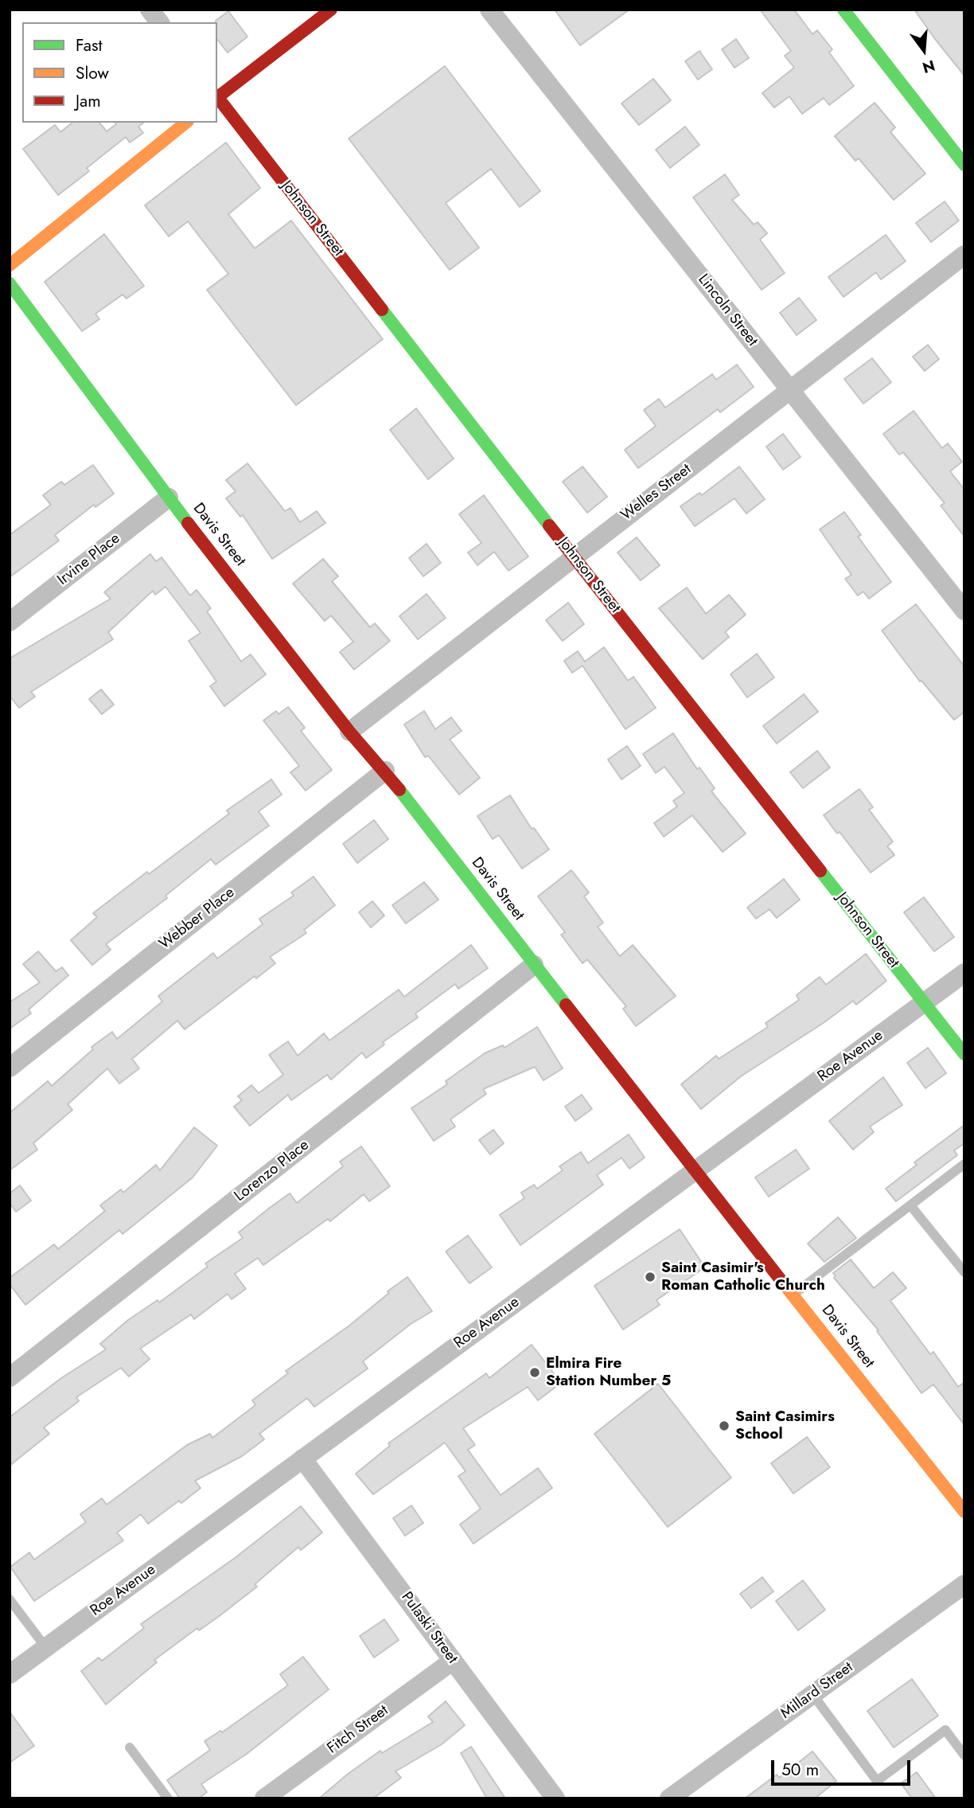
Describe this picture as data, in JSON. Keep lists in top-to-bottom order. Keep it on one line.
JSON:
{"streets":{"street":["Johnson Street","Lincoln Street","Welles Street","Davis Street","Irvine Place","Webber Place","Roe Avenue","Lorenzo Place","Pulaski Street","Millard Street","Fitch Street"]},"crossings":[["Johnson Street","Welles Street"],["Johnson Street","Roe Avenue"],["Lincoln Street","Welles Street"],["Welles Street","Davis Street"],["Davis Street","Irvine Place"],["Davis Street","Webber Place"],["Davis Street","Roe Avenue"],["Davis Street","Lorenzo Place"],["Roe Avenue","Pulaski Street"],["Pulaski Street","Fitch Street"]],"places":["Saint Casimir's Roman Catholic Church","Elmira Fire Station Number 5","Saint Casimirs School"],"legend":["Fast","Slow","Jam"],"scale_bar":"50 m","north":"bottom"}
